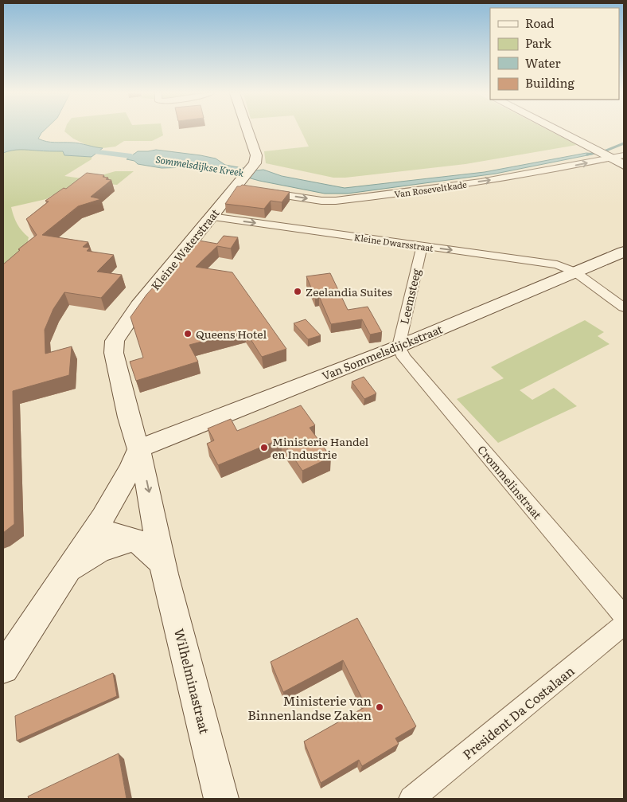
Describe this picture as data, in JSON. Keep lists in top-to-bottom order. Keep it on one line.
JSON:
{"streets":{"main road":["Kleine Waterstraat","Van Sommelsdijckstraat","Wilhelminastraat"],"street":["Van Roseveltkade","Kleine Dwarsstraat","Leemsteeg","Crommelinstraat","President Da Costalaan"]},"crossings":[["Van Roseveltkade","Kleine Waterstraat"],["Kleine Dwarsstraat","Kleine Waterstraat"],["Kleine Dwarsstraat","Leemsteeg"],["Kleine Dwarsstraat","Van Sommelsdijckstraat"],["Kleine Waterstraat","Van Sommelsdijckstraat"],["Kleine Waterstraat","Wilhelminastraat"],["Leemsteeg","Van Sommelsdijckstraat"],["Leemsteeg","Crommelinstraat"],["Van Sommelsdijckstraat","Crommelinstraat"]],"one_way":["Van Roseveltkade","Kleine Dwarsstraat"],"water":["Sommelsdijkse Kreek"],"places":["Zeelandia Suites","Queens Hotel","Ministerie Handel en Industrie","Ministerie van Binnenlandse Zaken"],"legend":["Road","Park","Water","Building"]}
